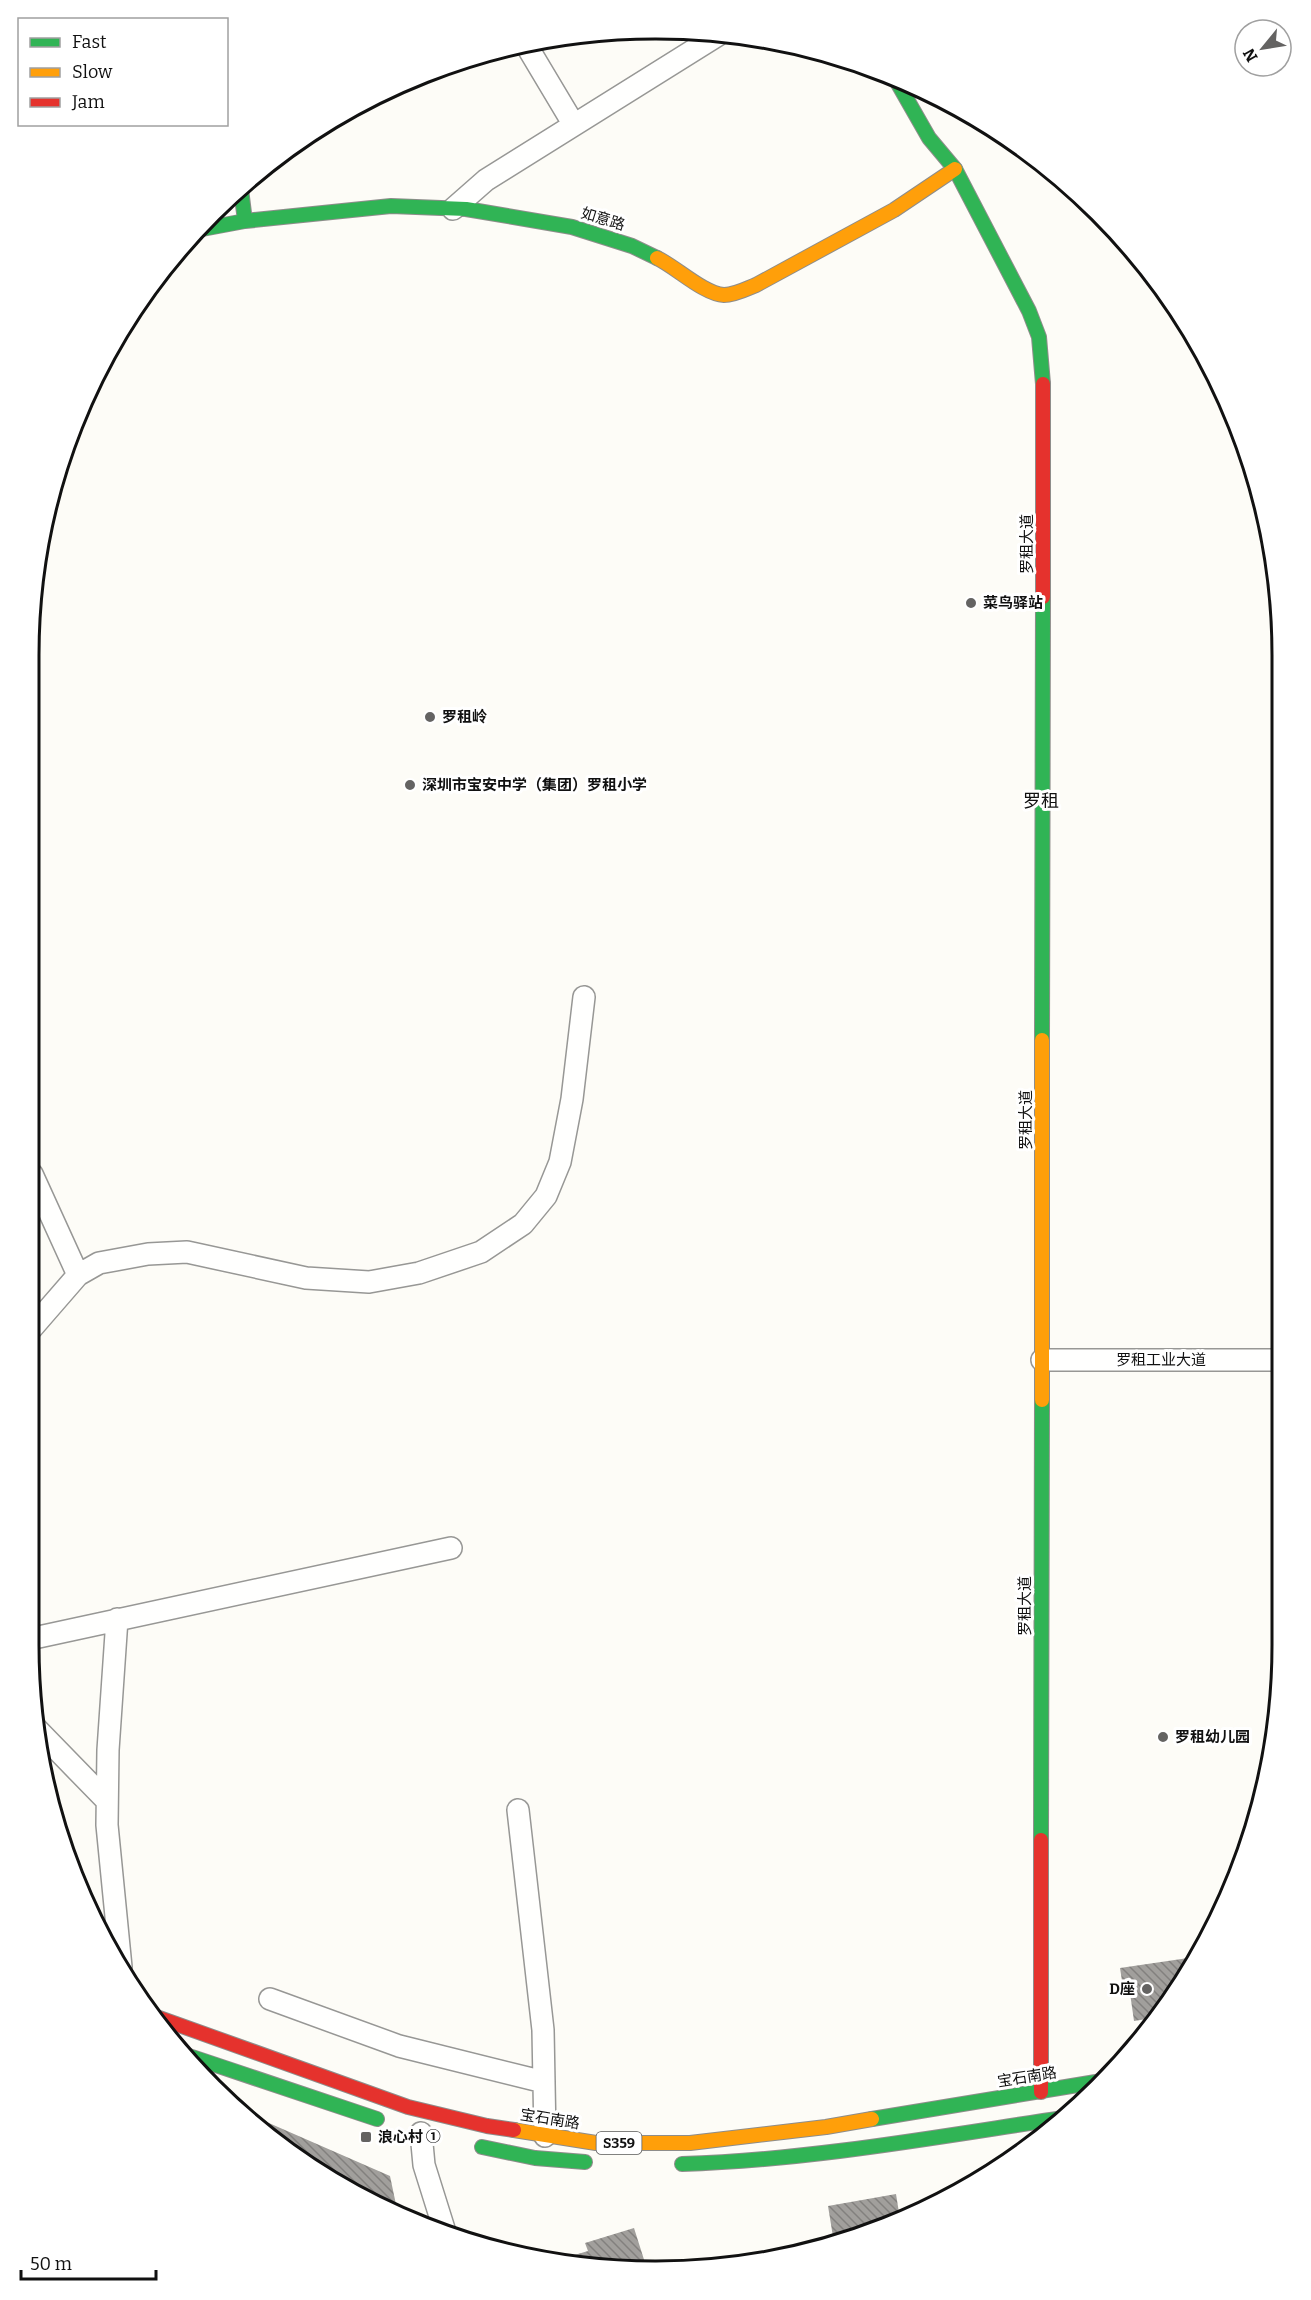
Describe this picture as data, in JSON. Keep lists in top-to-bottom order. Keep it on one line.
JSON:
{"streets":{"street":["如意路","罗租大道","罗租工业大道","宝石南路","S359"]},"crossings":[["如意路","罗租大道"],["罗租大道","罗租工业大道"],["罗租大道","宝石南路"]],"districts":["罗租"],"places":{"other":["菜鸟驿站","罗租岭","深圳市宝安中学（集团）罗租小学","罗租幼儿园","D座"],"transit":["浪心村 ①"]},"legend":["Fast","Slow","Jam"],"scale_bar":"50 m","north":"bottom left"}
